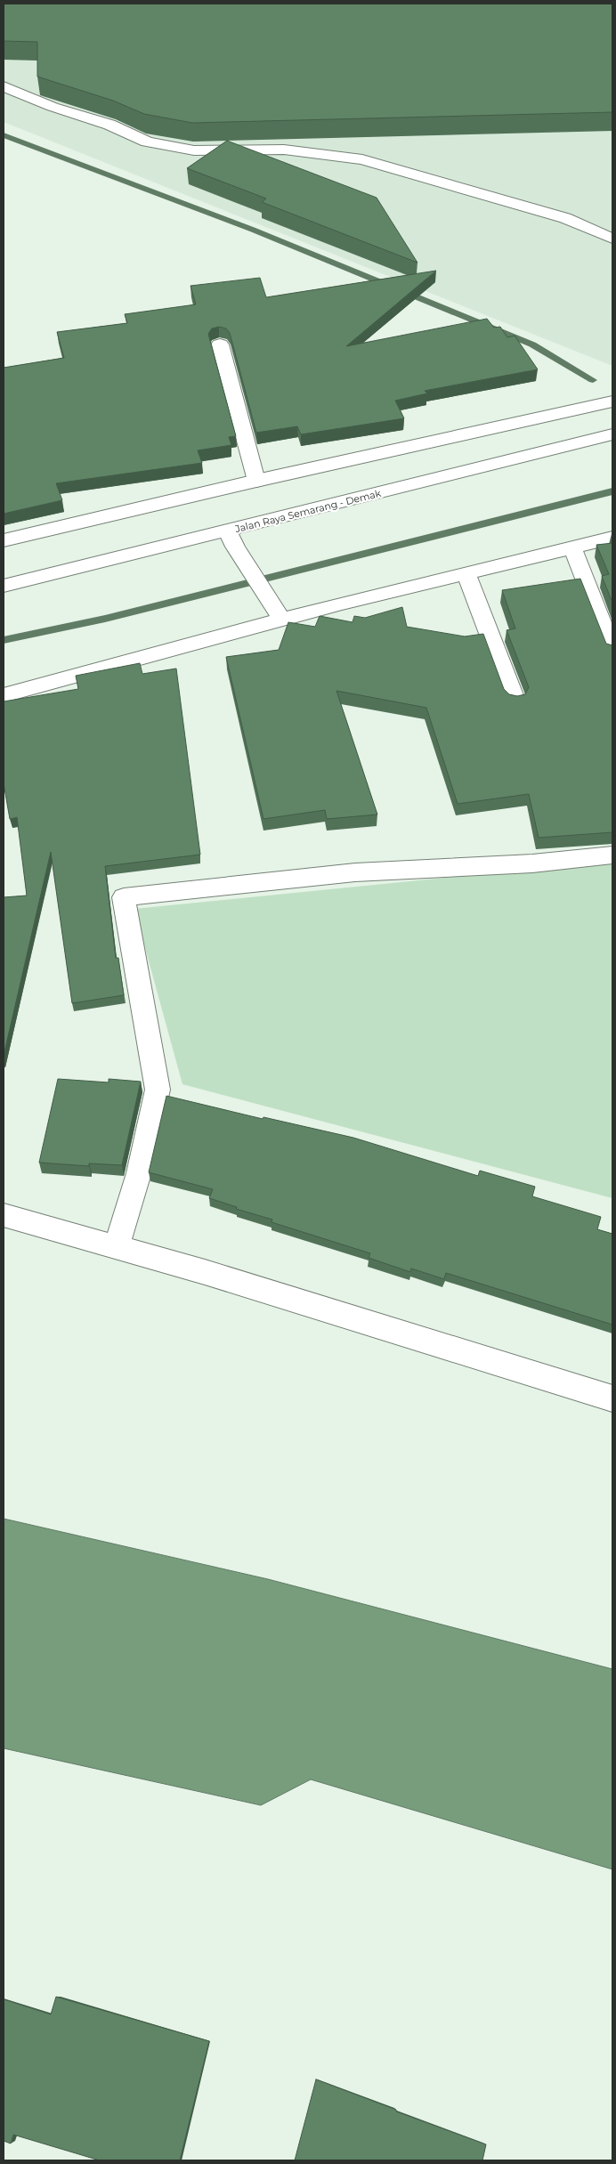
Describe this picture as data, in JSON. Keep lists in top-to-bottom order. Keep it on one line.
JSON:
{"streets":{"main road":["Jalan Raya Semarang - Demak"]}}
